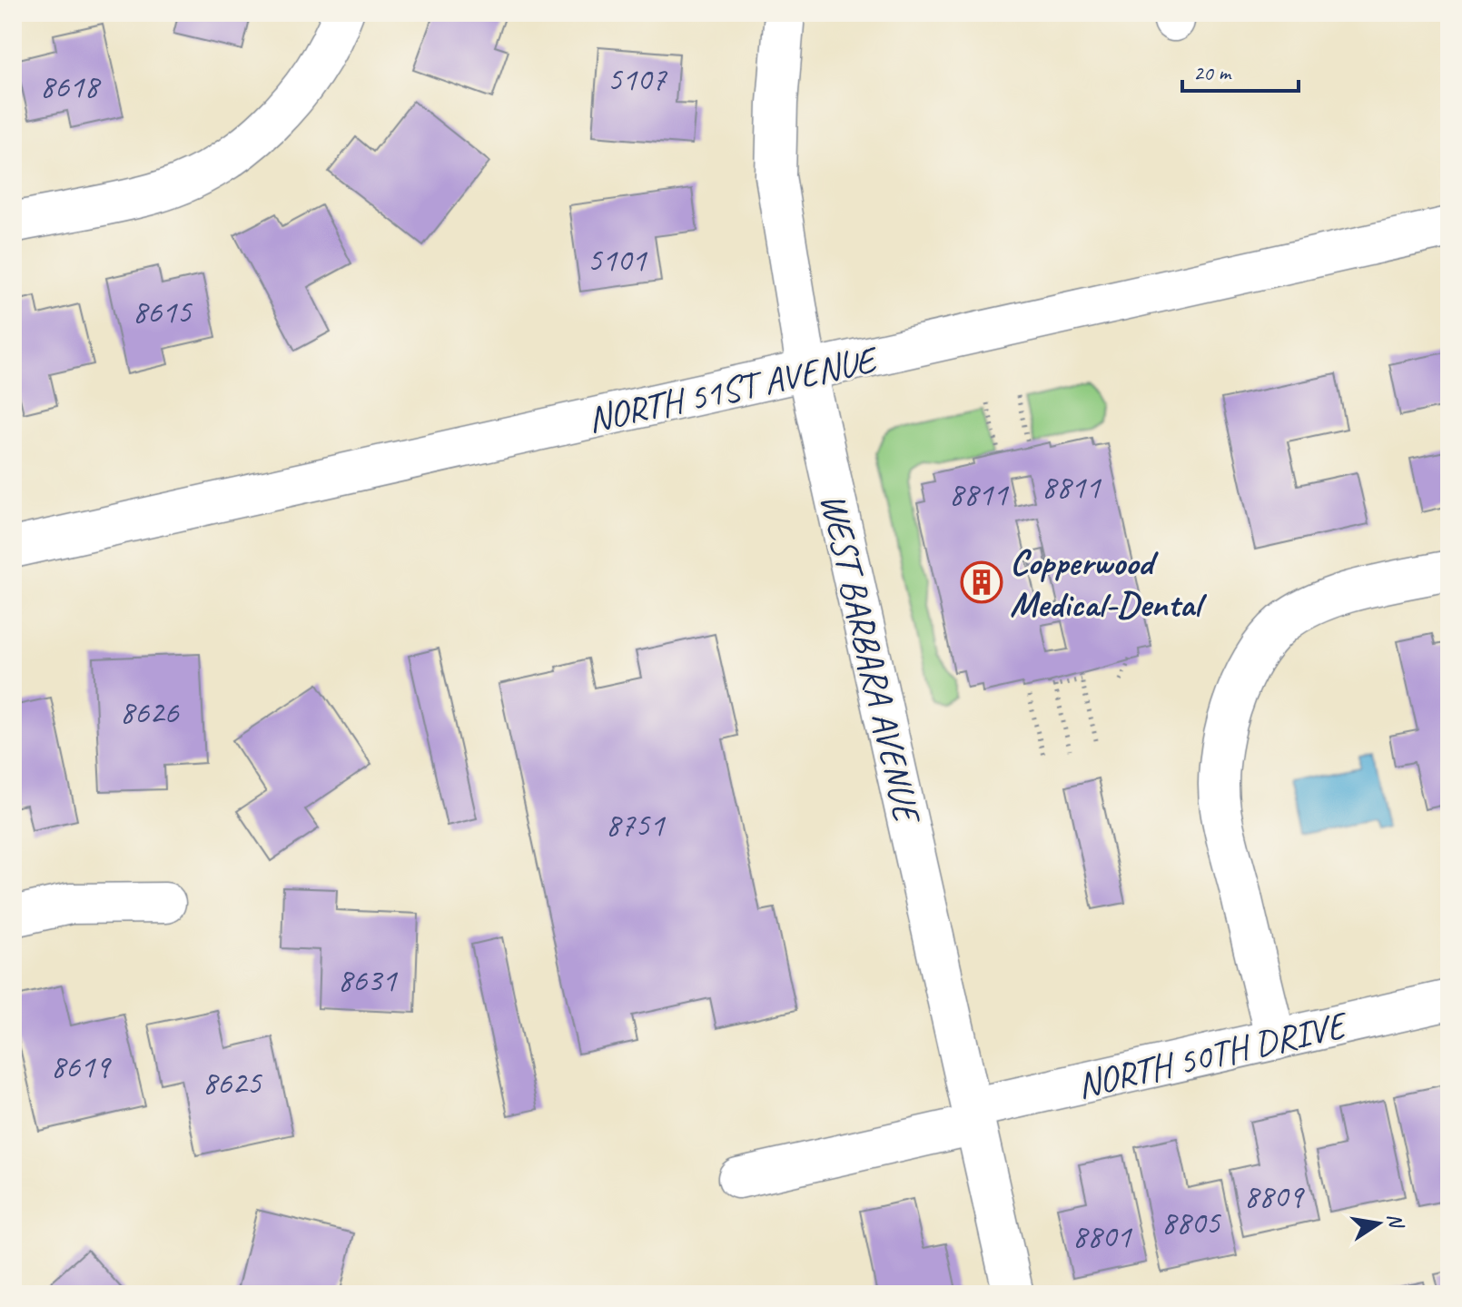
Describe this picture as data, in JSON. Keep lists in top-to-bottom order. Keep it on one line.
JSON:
{"streets":{"street":["NORTH 51ST AVENUE","WEST BARBARA AVENUE","NORTH 50TH DRIVE"]},"crossings":[["NORTH 51ST AVENUE","WEST BARBARA AVENUE"],["WEST BARBARA AVENUE","NORTH 50TH DRIVE"]],"places":{"building":["Copperwood Medical-Dental"]},"house_numbers":["5107","8618","5101","8615","8811","8811","8626","8751","8631","8619","8625","8809","8805","8801"],"scale_bar":"20 m","north":"right"}
